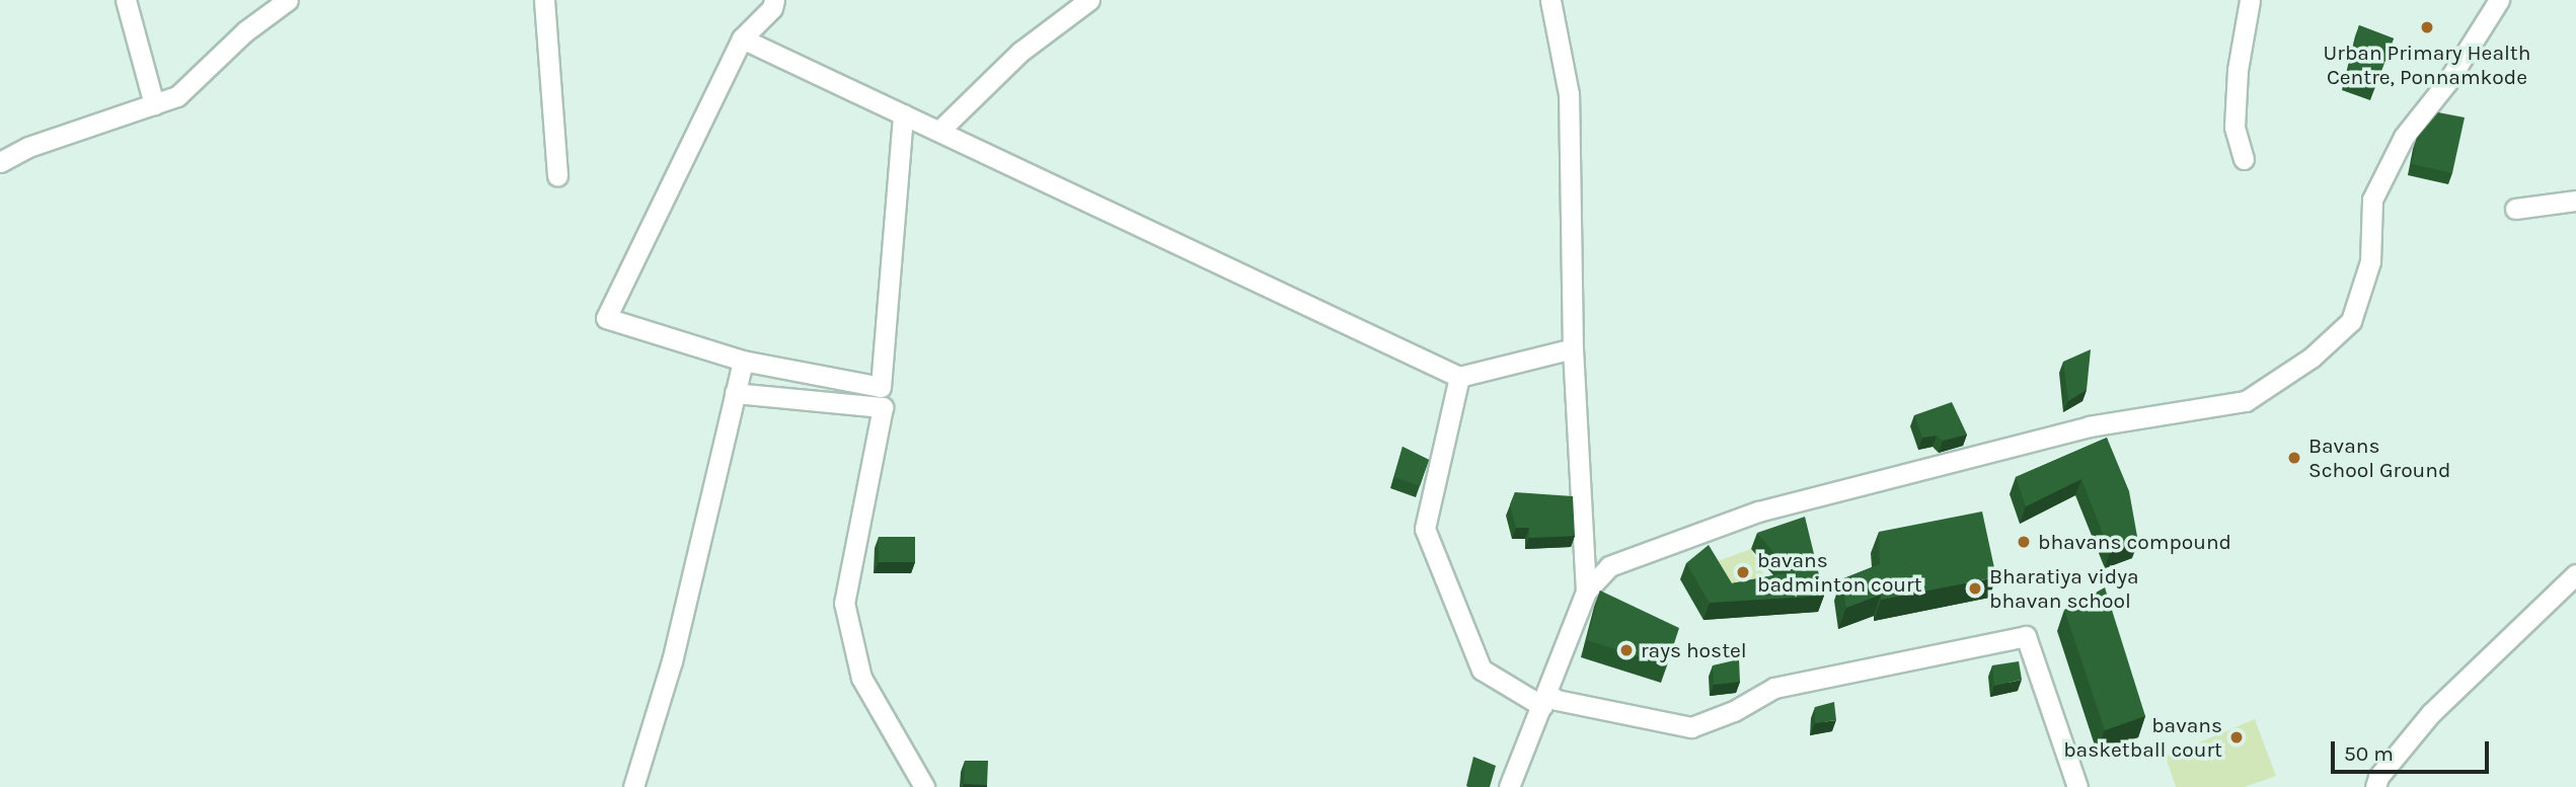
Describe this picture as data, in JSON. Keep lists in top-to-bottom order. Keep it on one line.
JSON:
{"places":["Urban Primary Health Centre, Ponnamkode","Bavans School Ground","bhavans compound","bavans badminton court","Bharatiya vidya bhavan school","rays hostel","bavans basketball court"],"scale_bar":"50 m"}
